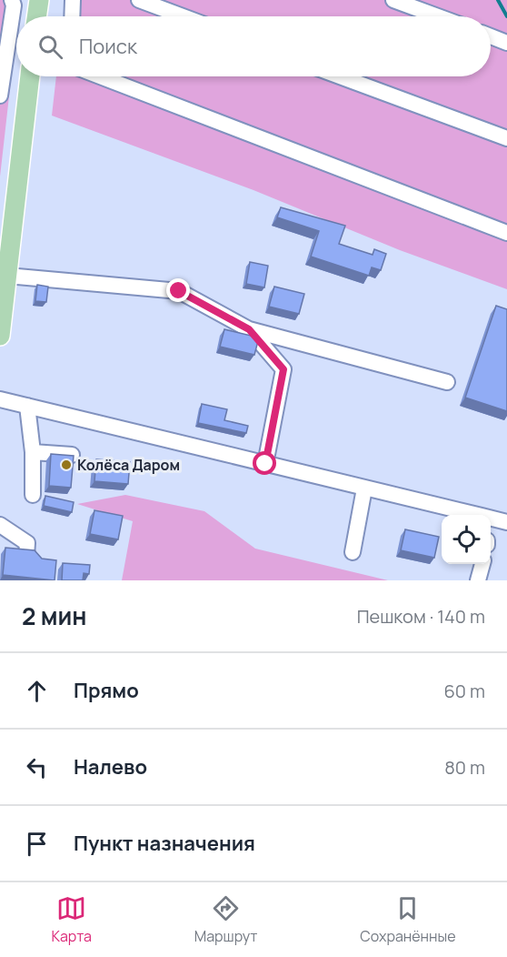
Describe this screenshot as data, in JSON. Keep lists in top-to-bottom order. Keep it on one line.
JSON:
{"places":["Колёса Даром"],"page":{"search":"Поиск","heading":["2 мин","Пешком · 140 m"],"list":[["Прямо","60 m"],["Налево","80 m"],"Пункт назначения"],"nav":["Карта","Маршрут","Сохранённые"]}}
